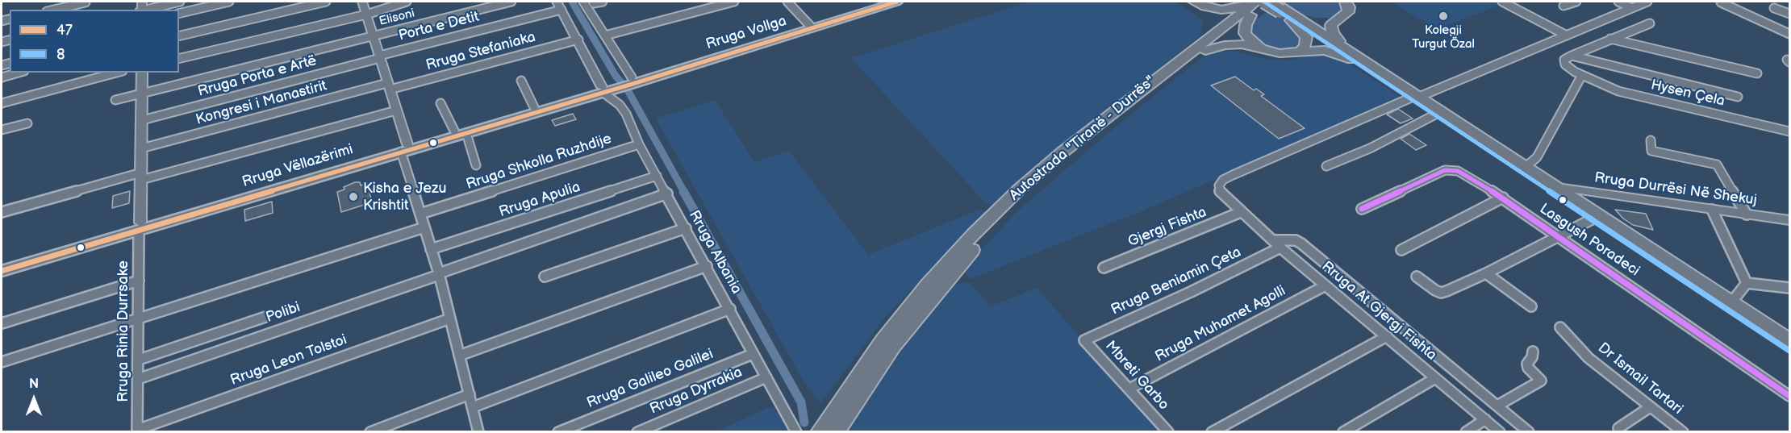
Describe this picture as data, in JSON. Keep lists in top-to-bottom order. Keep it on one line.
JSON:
{"streets":{"highway":["Autostrada \"Tiranë - Durrës\""],"main road":["Rruga Vollga","Rruga Vëllazërimi"],"street":["Elisoni","Porta e Detit","Rruga Stefaniaka","Rruga Porta e Artë","Hysen Çela","Kongresi i Manastirit","Rruga Shkolla Ruzhdije","Rruga Durrësi Në Shekuj","Rruga Apulia","Gjergj Fishta","Lasgush Poradeci","Rruga Albania","Rruga Beniamin Çeta","Rruga At Gjergj Fishta","Polibi","Rruga Muhamet Agolli","Rruga Rinia Durrsake","Rruga Leon Tolstoi","Mbreti Garbo","Rruga Galileo Galilei","Dr Ismail Tartari","Rruga Dyrrakia"]},"crossings":[["Elisoni","Rruga Porta e Artë"],["Porta e Detit","Rruga Porta e Artë"],["Rruga Vollga","Rruga Vëllazërimi"],["Rruga Vollga","Rruga Albania"],["Rruga Stefaniaka","Kongresi i Manastirit"],["Rruga Shkolla Ruzhdije","Rruga Albania"],["Rruga Vëllazërimi","Rruga Albania"],["Rruga Vëllazërimi","Rruga Rinia Durrsake"],["Rruga Apulia","Rruga Albania"],["Gjergj Fishta","Rruga At Gjergj Fishta"],["Rruga Albania","Polibi"],["Rruga Albania","Rruga Galileo Galilei"],["Rruga Albania","Rruga Dyrrakia"],["Rruga Beniamin Çeta","Rruga At Gjergj Fishta"],["Rruga Beniamin Çeta","Mbreti Garbo"],["Rruga At Gjergj Fishta","Rruga Muhamet Agolli"],["Polibi","Rruga Rinia Durrsake"],["Rruga Muhamet Agolli","Mbreti Garbo"],["Rruga Rinia Durrsake","Rruga Leon Tolstoi"]],"places":["Kolegji Turgut Özal","Kisha e Jezu Krishtit"],"lines":["transit line 47","transit line 8"],"legend":["47","8"],"north":"top"}
